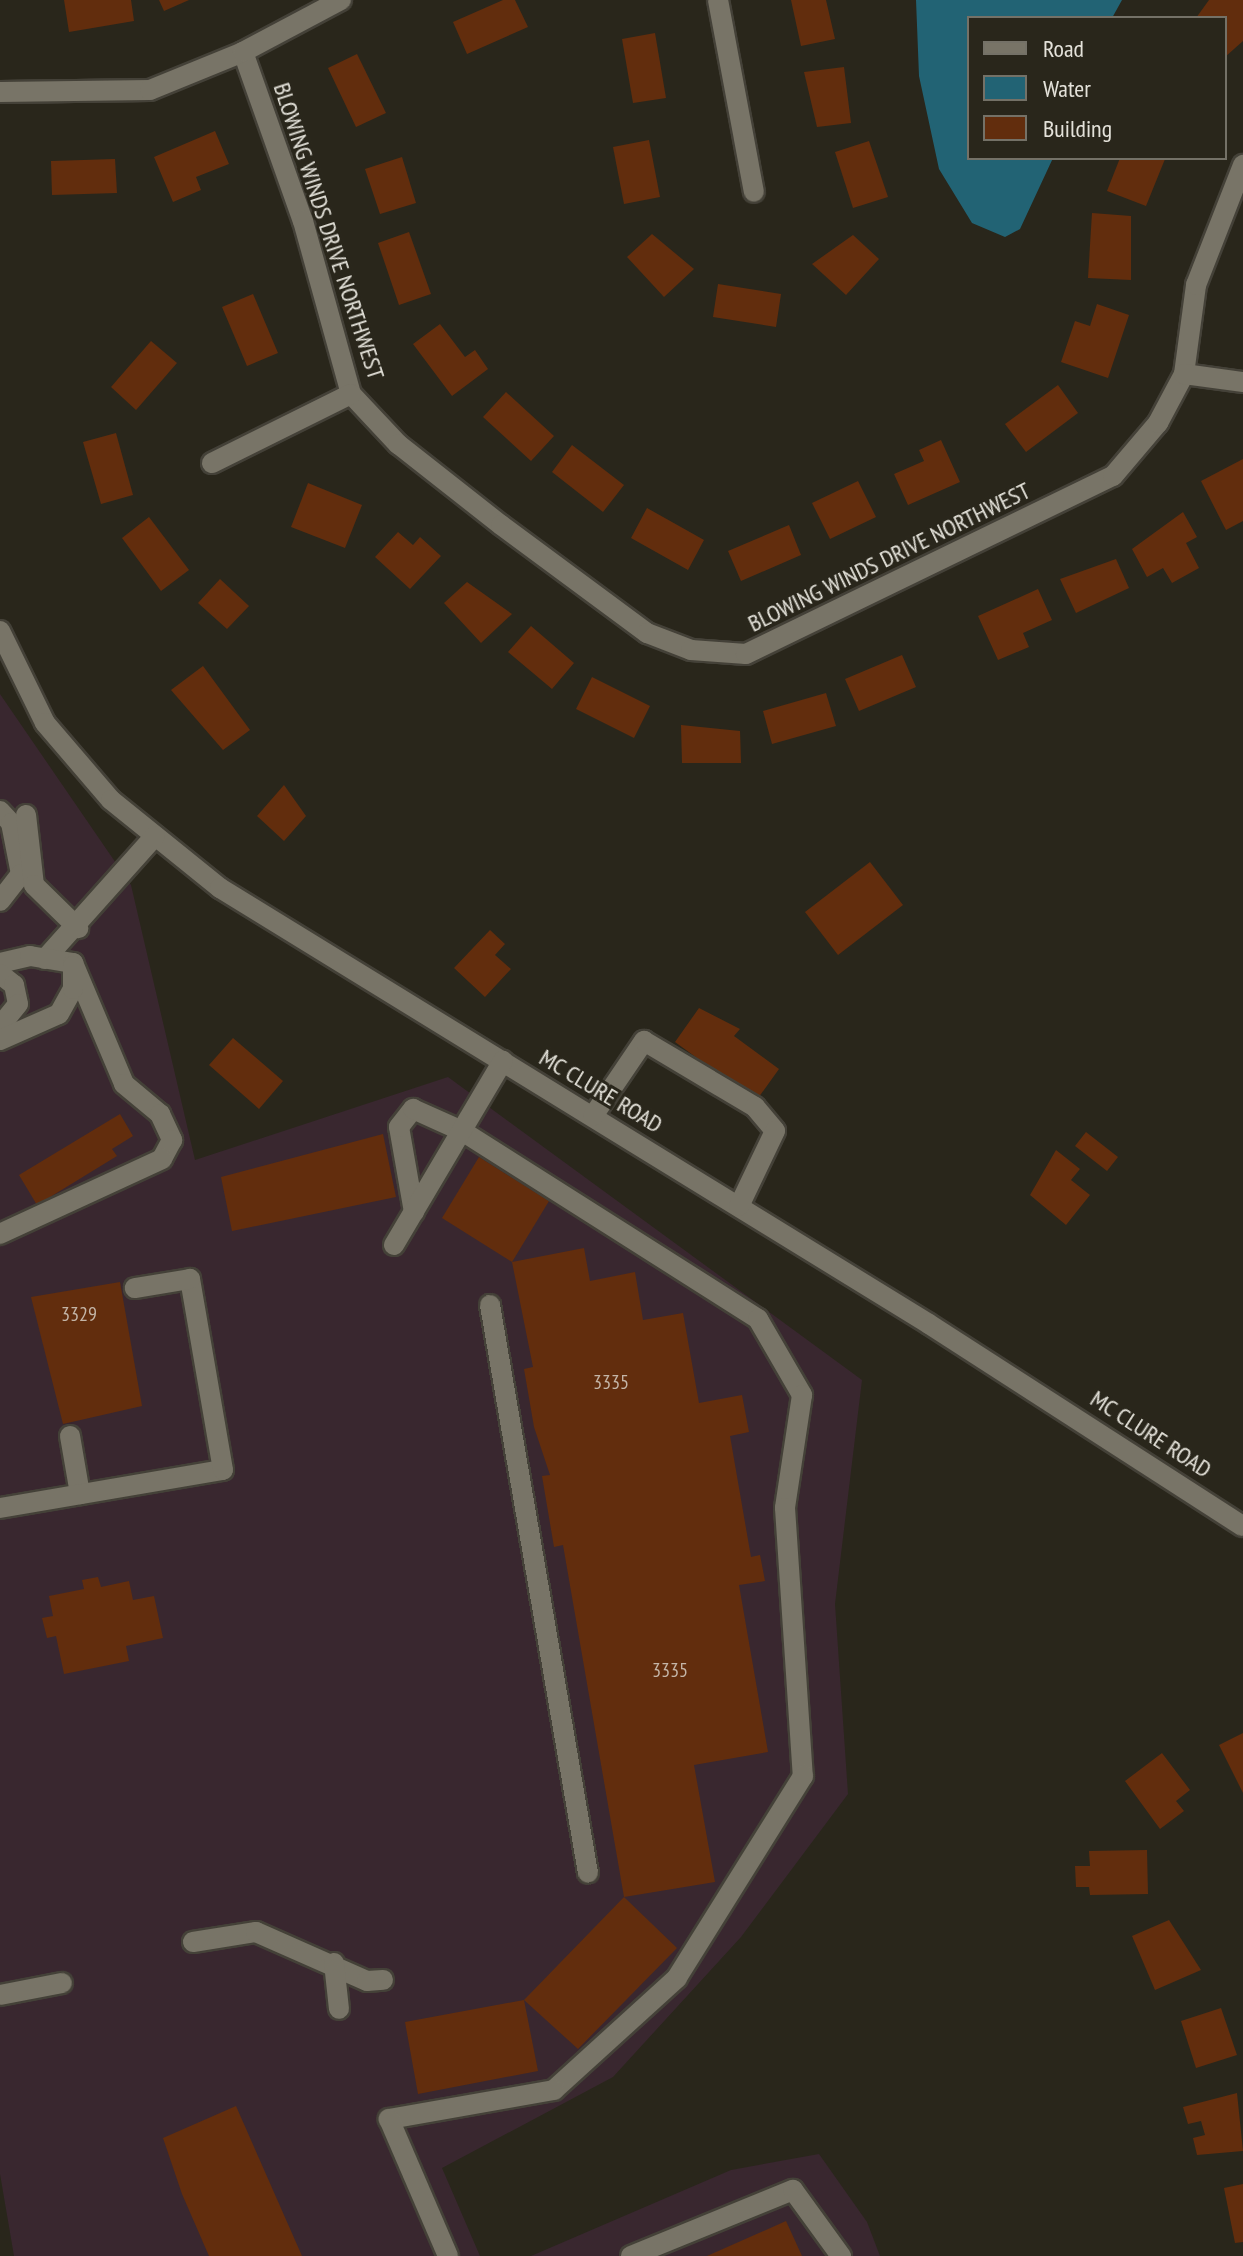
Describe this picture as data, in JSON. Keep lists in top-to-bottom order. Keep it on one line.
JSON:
{"streets":{"street":["BLOWING WINDS DRIVE NORTHWEST","MC CLURE ROAD"]},"house_numbers":["3329","3335","3335"],"legend":["Road","Water","Building"]}
